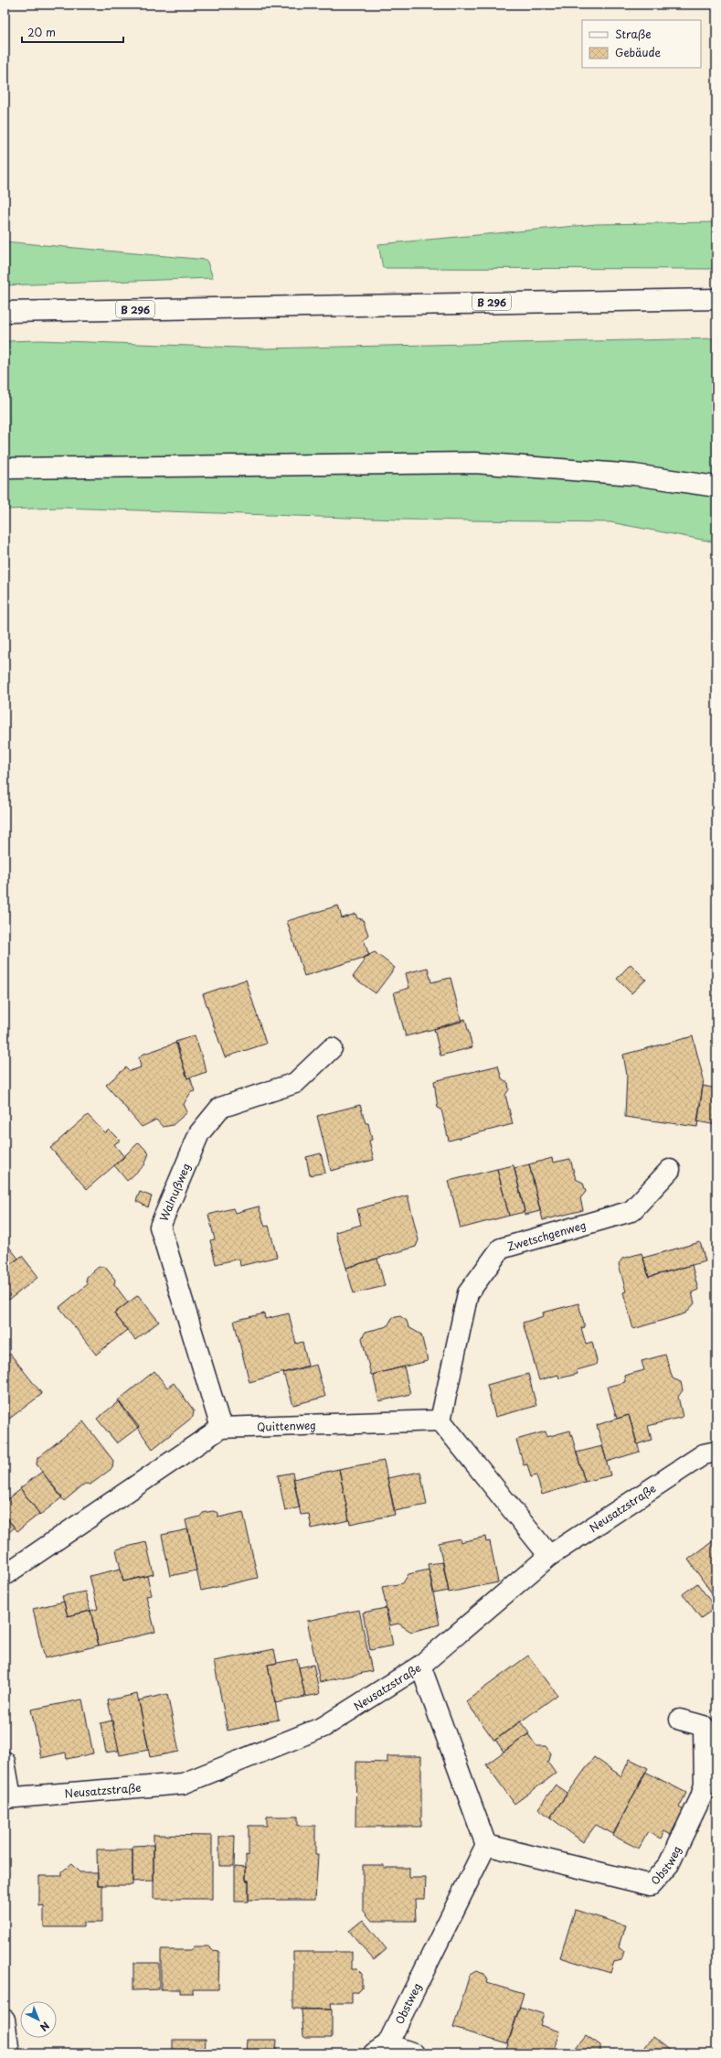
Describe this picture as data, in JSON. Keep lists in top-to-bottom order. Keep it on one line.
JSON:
{"streets":{"street":["B 296","Walnußweg","Zwetschgenweg","Quittenweg","Neusatzstraße","Obstweg"]},"crossings":[["Walnußweg","Quittenweg"],["Zwetschgenweg","Quittenweg"]],"legend":["Straße","Gebäude"],"scale_bar":"20 m","north":"bottom right"}
